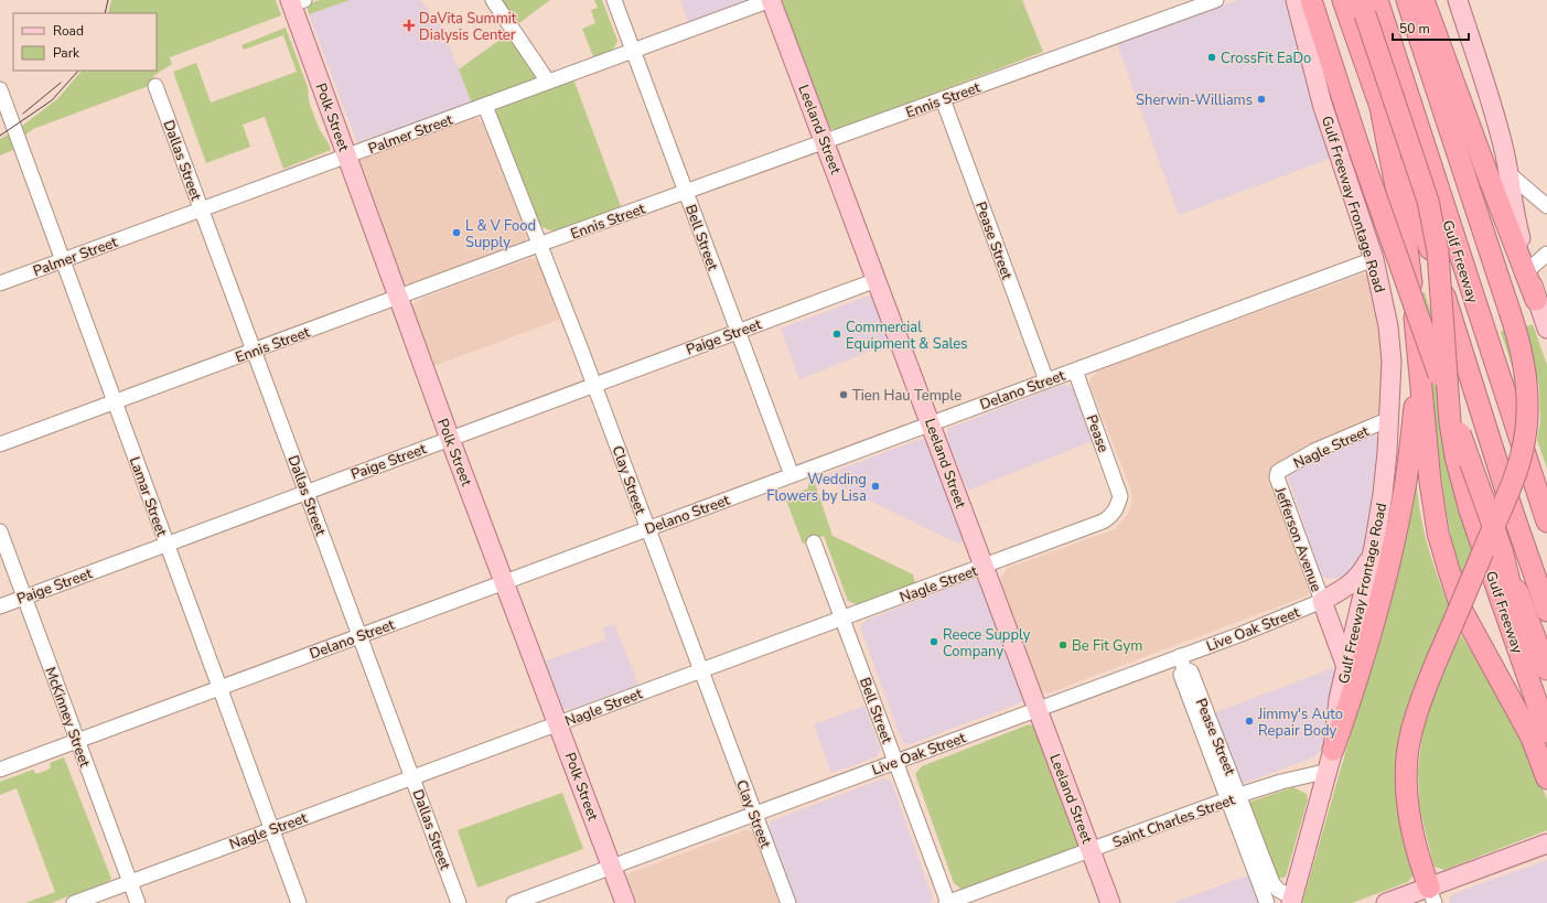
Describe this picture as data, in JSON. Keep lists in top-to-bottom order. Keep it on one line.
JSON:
{"streets":{"highway":["Gulf Freeway"],"main road":["Polk Street","Leeland Street","Gulf Freeway Frontage Road"],"street":["Ennis Street","Palmer Street","Dallas Street","Bell Street","Pease Street","Paige Street","Delano Street","Pease","Nagle Street","Clay Street","Lamar Street","Jefferson Avenue","Live Oak Street","McKinney Street","Saint Charles Street"]},"crossings":[["Ennis Street","Polk Street"],["Ennis Street","Leeland Street"],["Ennis Street","Dallas Street"],["Ennis Street","Bell Street"],["Ennis Street","Pease Street"],["Ennis Street","Clay Street"],["Ennis Street","Lamar Street"],["Polk Street","Palmer Street"],["Polk Street","Paige Street"],["Polk Street","Delano Street"],["Polk Street","Nagle Street"],["Polk Street","Live Oak Street"],["Leeland Street","Palmer Street"],["Leeland Street","Paige Street"],["Leeland Street","Delano Street"],["Leeland Street","Nagle Street"],["Leeland Street","Live Oak Street"],["Leeland Street","Saint Charles Street"],["Palmer Street","Dallas Street"],["Palmer Street","Bell Street"],["Palmer Street","Clay Street"],["Palmer Street","Lamar Street"],["Dallas Street","Paige Street"],["Dallas Street","Delano Street"],["Dallas Street","Nagle Street"],["Gulf Freeway Frontage Road","Pease Street"],["Gulf Freeway Frontage Road","Delano Street"],["Gulf Freeway Frontage Road","Nagle Street"],["Gulf Freeway Frontage Road","Saint Charles Street"],["Bell Street","Paige Street"],["Bell Street","Delano Street"],["Bell Street","Nagle Street"],["Bell Street","Live Oak Street"],["Bell Street","Saint Charles Street"],["Pease Street","Delano Street"],["Pease Street","Live Oak Street"],["Pease Street","Saint Charles Street"],["Paige Street","Clay Street"],["Paige Street","Lamar Street"],["Paige Street","McKinney Street"],["Delano Street","Pease"],["Delano Street","Clay Street"],["Delano Street","Lamar Street"],["Delano Street","McKinney Street"],["Pease","Nagle Street"],["Nagle Street","Clay Street"],["Nagle Street","Lamar Street"],["Nagle Street","Jefferson Avenue"],["Nagle Street","McKinney Street"],["Clay Street","Live Oak Street"],["Jefferson Avenue","Live Oak Street"]],"places":{"health":["DaVita Summit Dialysis Center"],"other":["CrossFit EaDo","Sherwin-Williams","L & V Food Supply","Commercial Equipment & Sales","Tien Hau Temple","Wedding Flowers by Lisa","Reece Supply Company","Be Fit Gym","Jimmy's Auto Repair Body"]},"legend":["Road","Park"],"scale_bar":"50 m"}
